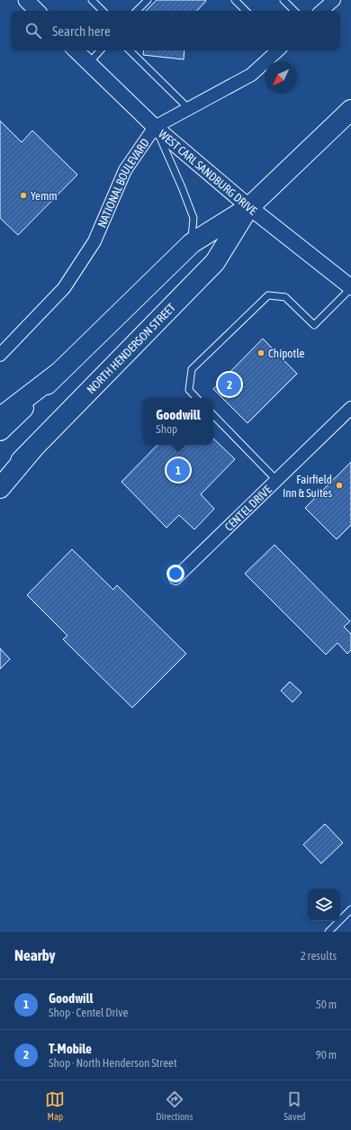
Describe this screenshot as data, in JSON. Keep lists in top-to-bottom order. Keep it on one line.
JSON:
{"streets":{"main road":["NORTH HENDERSON STREET"],"street":["WEST CARL SANDBURG DRIVE","NATIONAL BOULEVARD","CENTEL DRIVE"]},"crossings":[["WEST CARL SANDBURG DRIVE","NATIONAL BOULEVARD"],["WEST CARL SANDBURG DRIVE","NORTH HENDERSON STREET"]],"places":["Yemm","Chipotle","Fairfield Inn & Suites"],"north":"bottom left","page":{"search":"Search here","pins":["2","1"],"popup":["Goodwill","Shop"],"heading":["Nearby","2 results"],"list":[{"mark":"1","name":"Goodwill","note":"Shop · Centel Drive","value":"50 m"},{"mark":"2","name":"T-Mobile","note":"Shop · North Henderson Street","value":"90 m"}],"nav":["Map","Directions","Saved"]}}
